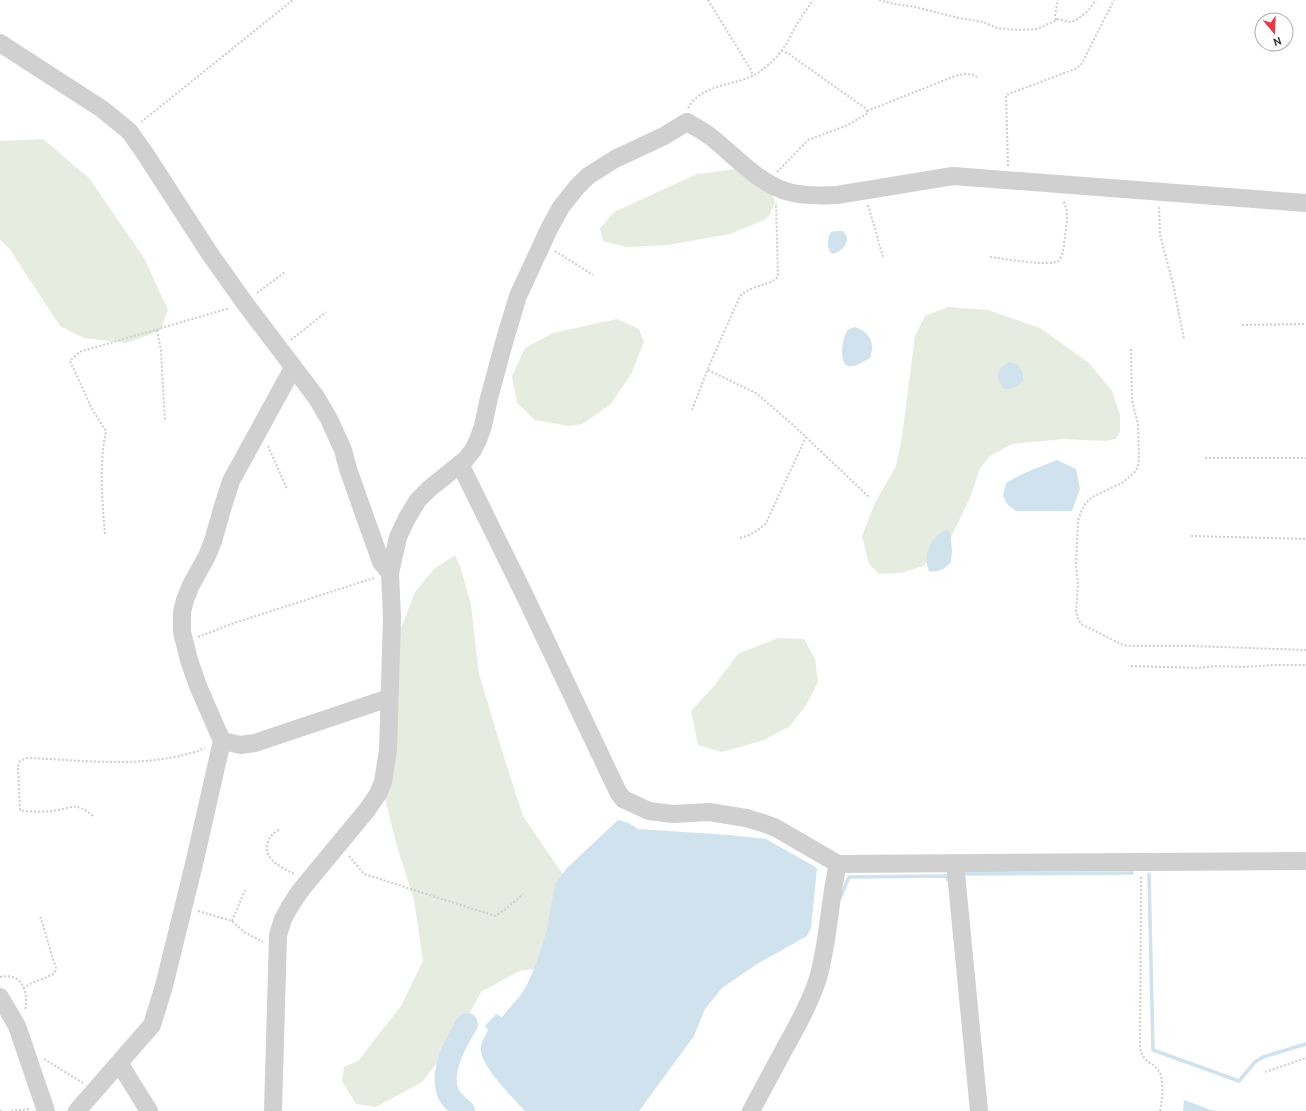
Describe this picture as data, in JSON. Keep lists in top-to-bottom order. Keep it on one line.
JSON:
{"north":"bottom"}
